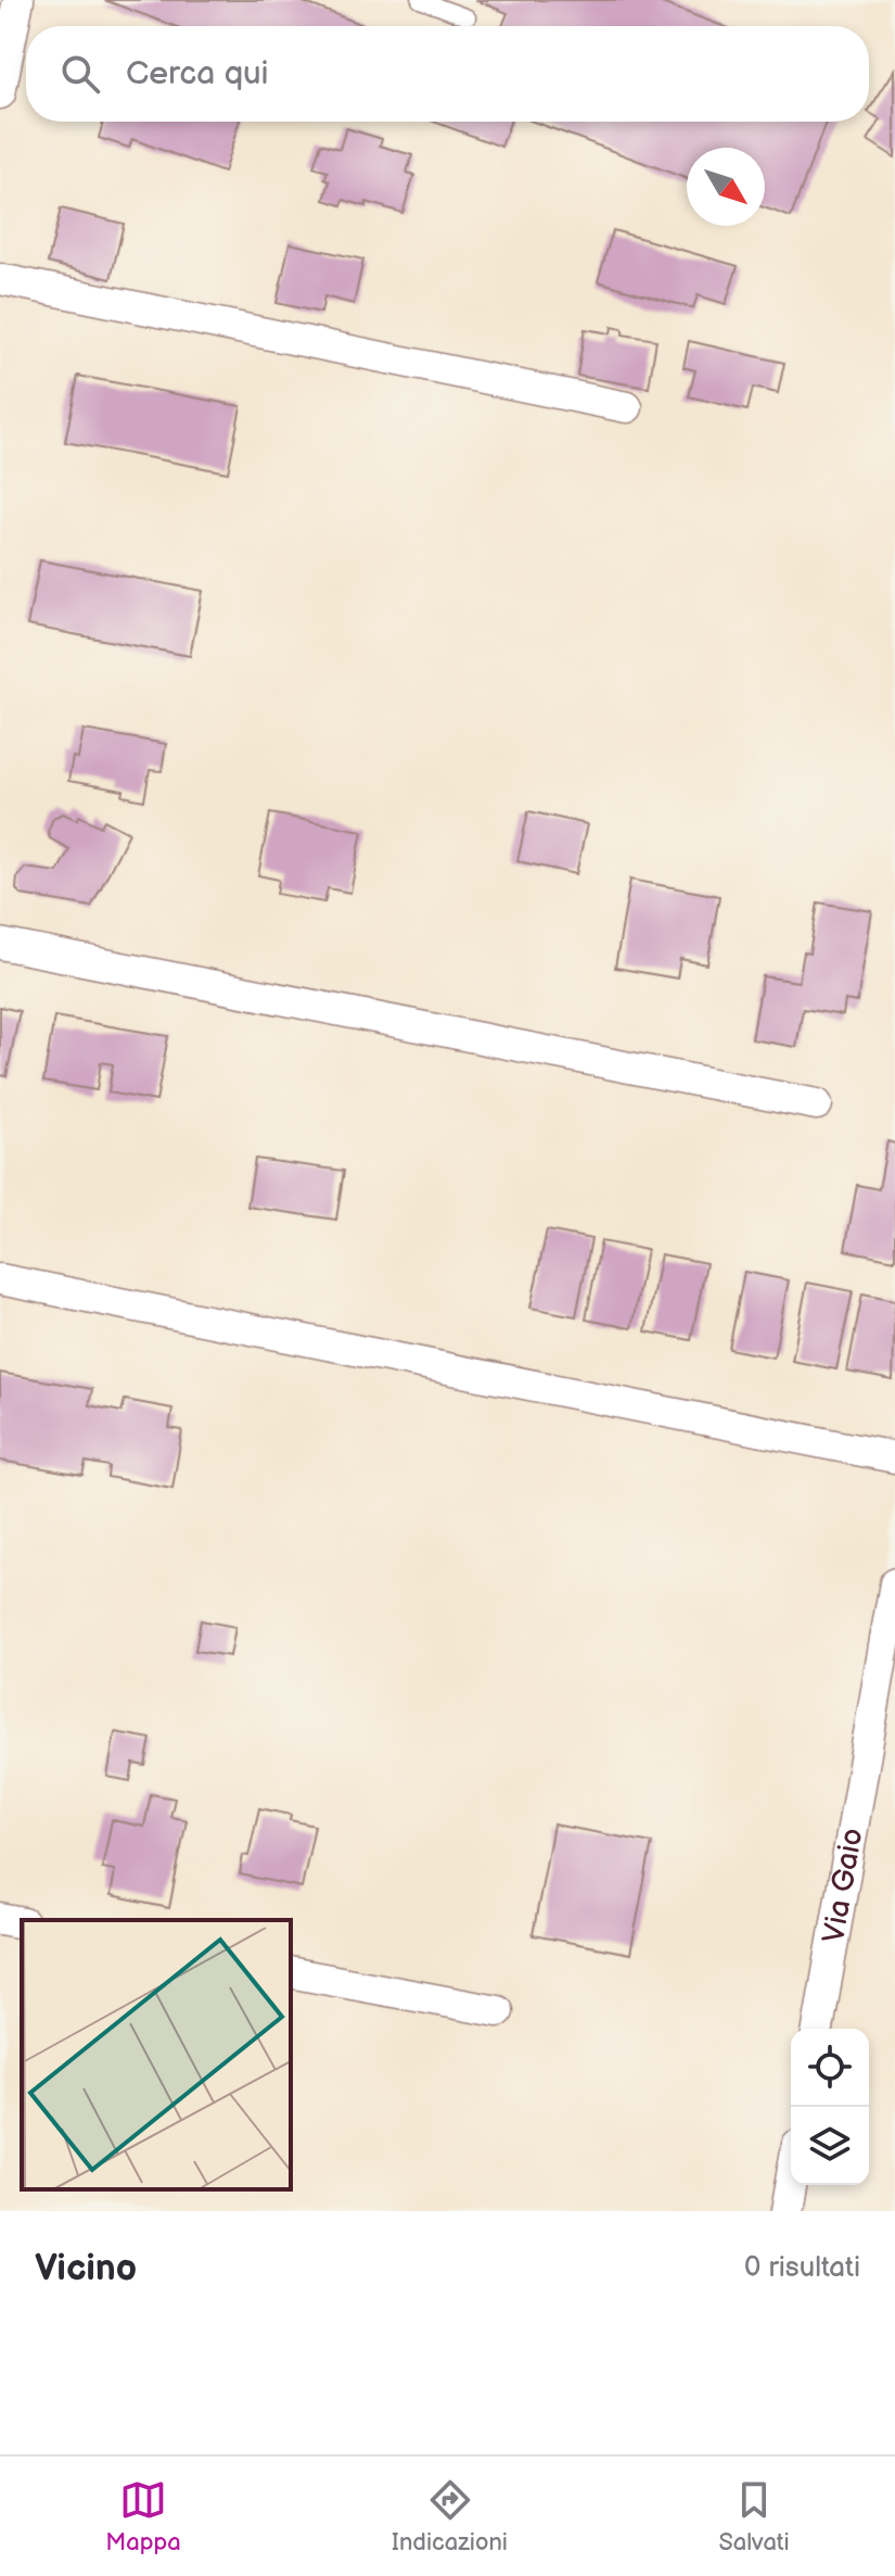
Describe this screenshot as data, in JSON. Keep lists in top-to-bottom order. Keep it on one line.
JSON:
{"streets":{"street":["Via Gaio"]},"north":"bottom right","page":{"search":"Cerca qui","heading":["Vicino","0 risultati"],"nav":["Mappa","Indicazioni","Salvati"]}}
